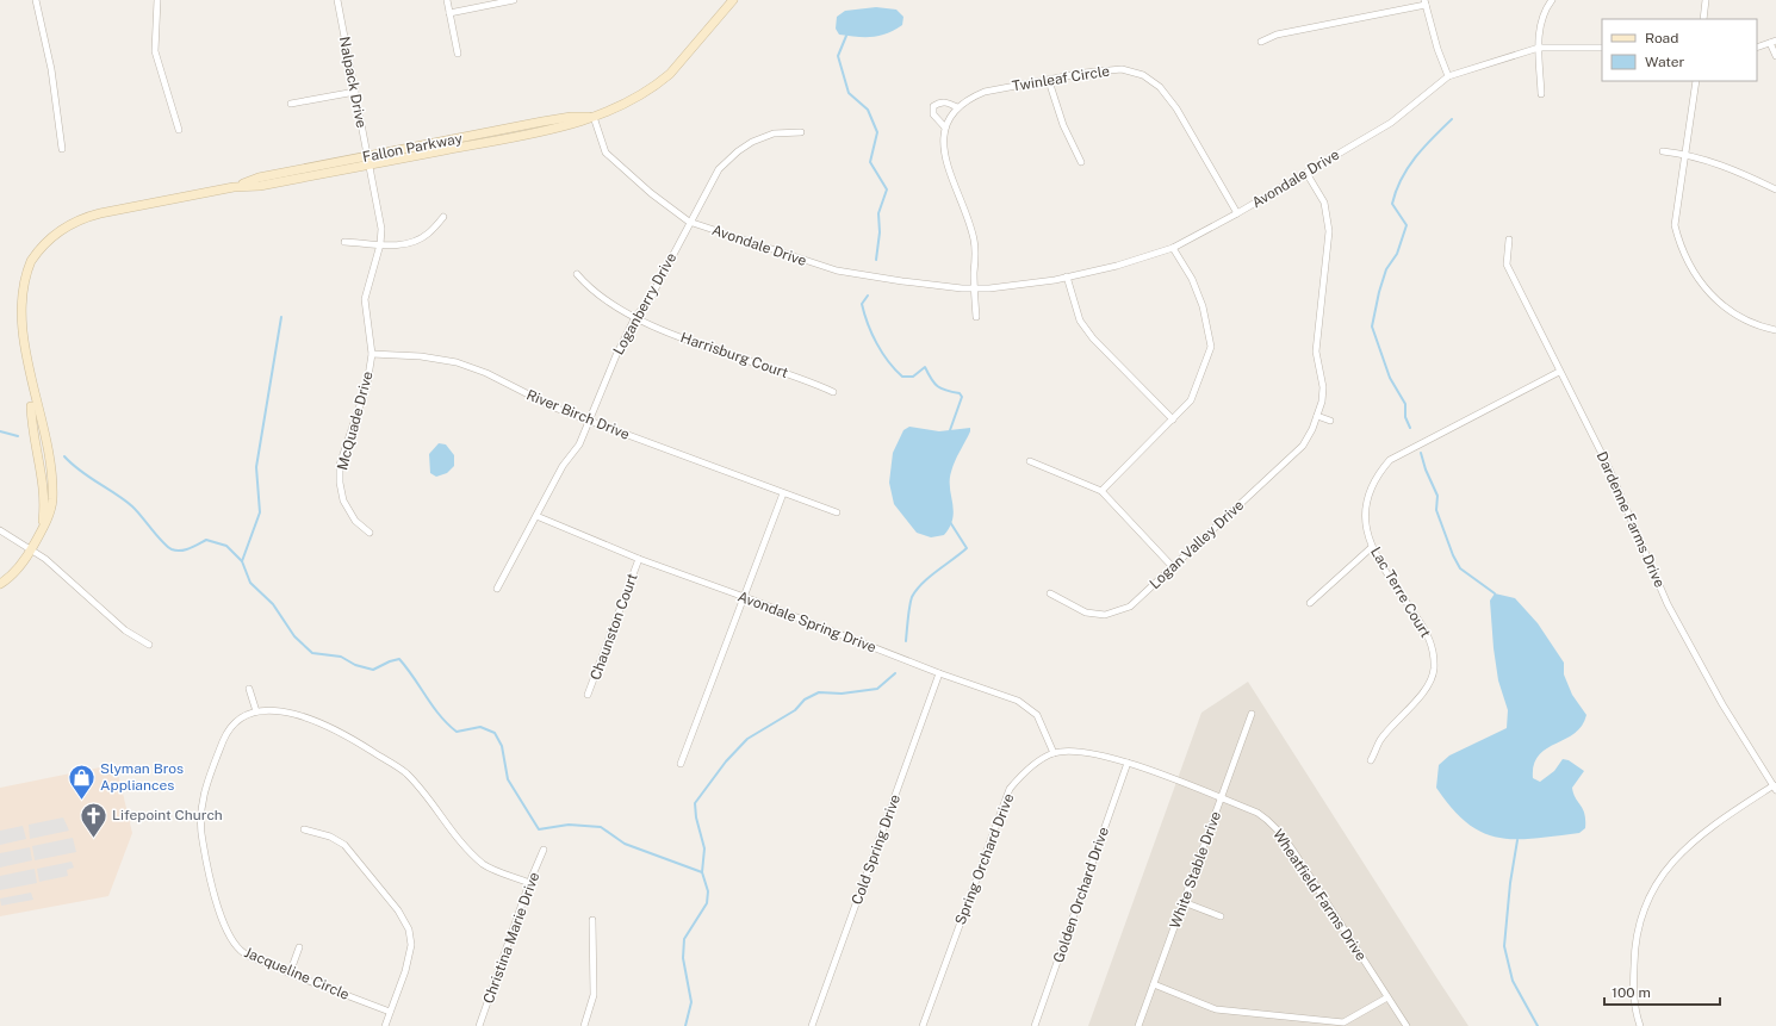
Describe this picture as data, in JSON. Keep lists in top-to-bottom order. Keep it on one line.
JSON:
{"streets":{"street":["Twinleaf Circle","Nalpack Drive","Fallon Parkway","Avondale Drive","Loganberry Drive","Harrisburg Court","River Birch Drive","McQuade Drive","Dardenne Farms Drive","Logan Valley Drive","Lac Terre Court","Avondale Spring Drive","Chaunston Court","Cold Spring Drive","Spring Orchard Drive","White Stable Drive","Golden Orchard Drive","Wheatfield Farms Drive","Christina Marie Drive","Jacqueline Circle"]},"crossings":[["Twinleaf Circle","Avondale Drive"],["Nalpack Drive","Fallon Parkway"],["Nalpack Drive","McQuade Drive"],["Fallon Parkway","Avondale Drive"],["Fallon Parkway","McQuade Drive"],["Avondale Drive","Loganberry Drive"],["Avondale Drive","Logan Valley Drive"],["Loganberry Drive","Harrisburg Court"],["Loganberry Drive","River Birch Drive"],["Loganberry Drive","Avondale Spring Drive"],["River Birch Drive","McQuade Drive"],["Dardenne Farms Drive","Lac Terre Court"],["Avondale Spring Drive","Chaunston Court"],["Avondale Spring Drive","Cold Spring Drive"],["Avondale Spring Drive","Spring Orchard Drive"],["Spring Orchard Drive","Golden Orchard Drive"],["Spring Orchard Drive","Wheatfield Farms Drive"],["White Stable Drive","Wheatfield Farms Drive"],["Golden Orchard Drive","Wheatfield Farms Drive"],["Christina Marie Drive","Jacqueline Circle"]],"places":{"shop":["Slyman Bros Appliances"],"church":["Lifepoint Church"]},"legend":["Road","Water"],"scale_bar":"100 m"}
